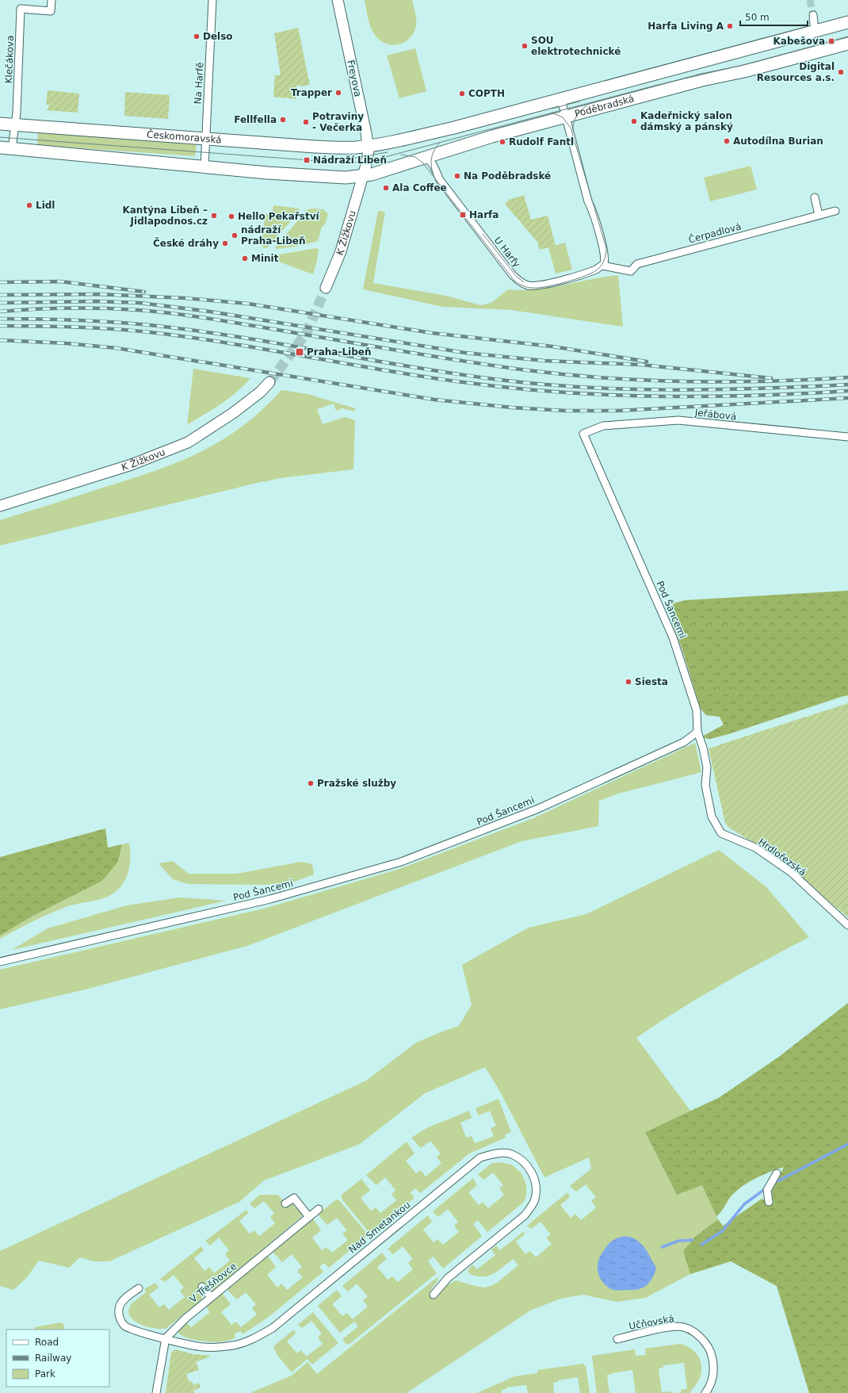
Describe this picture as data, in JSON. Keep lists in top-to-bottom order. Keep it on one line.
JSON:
{"streets":{"main road":["Freyova","Poděbradská","Českomoravská","K Žižkovu"],"street":["Klečákova","Na Harfě","Čerpadlová","U Harfy","Jeřábová","Pod Šancemi","Hrdlořezská","Nad Smetankou","V Třešňovce","Učňovská"]},"crossings":[["Klečákova","Českomoravská"],["Freyova","Poděbradská"],["Freyova","Českomoravská"],["Freyova","K Žižkovu"],["Na Harfě","Českomoravská"],["Poděbradská","Českomoravská"],["Poděbradská","K Žižkovu"],["Poděbradská","U Harfy"],["Čerpadlová","U Harfy"],["Jeřábová","Pod Šancemi"],["Pod Šancemi","Hrdlořezská"],["Nad Smetankou","V Třešňovce"]],"places":{"other":["Harfa Living A","Delso","SOU elektrotechnické","Digital Resources a.s.","Trapper","COPTH","Fellfella","Kadeřnický salon dámský a pánský","Potraviny - Večerka","Autodílna Burian","Rudolf Fantl","Na Poděbradské","Ala Coffee","Lidl","Kantýna Libeň – Jidlapodnos.cz","Hello Pekařství","nádraží Praha-Libeň","České dráhy","Minit","Siesta","Pražské služby"],"transit":["Kabešova","Nádraží Libeň","Harfa","Praha-Libeň"]},"legend":["Road","Railway","Park"],"scale_bar":"50 m"}
